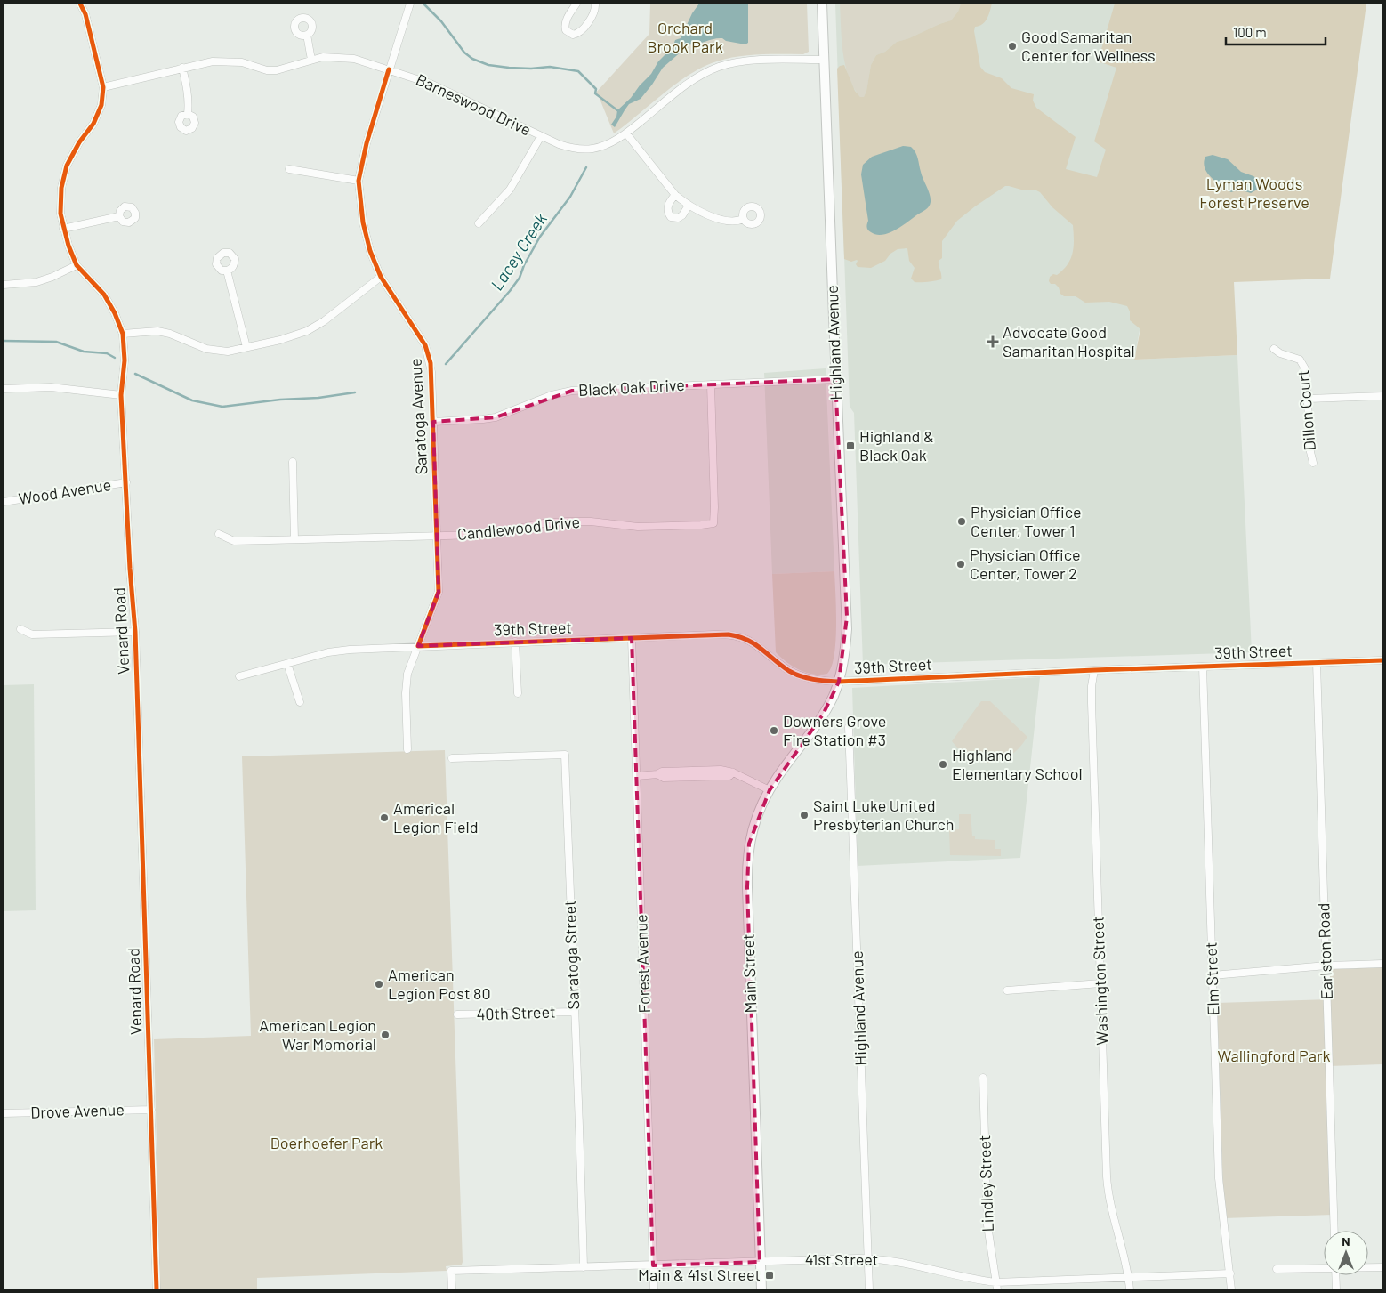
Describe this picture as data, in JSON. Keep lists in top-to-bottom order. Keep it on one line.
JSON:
{"streets":{"main road":["Highland Avenue","Main Street"],"street":["Barneswood Drive","Black Oak Drive","Dillon Court","Saratoga Avenue","Wood Avenue","Candlewood Drive","39th Street","Venard Road","Earlston Road","Saratoga Street","Forest Avenue","Elm Street","Washington Street","40th Street","Drove Avenue","Lindley Street","41st Street"]},"crossings":[["Barneswood Drive","Highland Avenue"],["Barneswood Drive","Saratoga Avenue"],["Barneswood Drive","Venard Road"],["Highland Avenue","Black Oak Drive"],["Highland Avenue","39th Street"],["Highland Avenue","Main Street"],["Highland Avenue","41st Street"],["Black Oak Drive","Saratoga Avenue"],["Black Oak Drive","Candlewood Drive"],["Saratoga Avenue","Candlewood Drive"],["Saratoga Avenue","39th Street"],["Wood Avenue","Venard Road"],["39th Street","Earlston Road"],["39th Street","Forest Avenue"],["39th Street","Main Street"],["39th Street","Elm Street"],["39th Street","Washington Street"],["Venard Road","Drove Avenue"],["Saratoga Street","40th Street"],["Saratoga Street","41st Street"],["Forest Avenue","41st Street"],["Main Street","41st Street"],["Elm Street","41st Street"],["Washington Street","41st Street"],["Lindley Street","41st Street"]],"water":["Lacey Creek"],"parks":["Orchard Brook Park","Lyman Woods Forest Preserve","Wallingford Park","Doerhoefer Park"],"places":{"other":["Good Samaritan Center for Wellness","Physician Office Center, Tower 1","Physician Office Center, Tower 2","Downers Grove Fire Station #3","Highland Elementary School","Saint Luke United Presbyterian Church","Americal Legion Field","American Legion Post 80","American Legion War Momorial"],"health":["Advocate Good Samaritan Hospital"],"transit":["Highland & Black Oak","Main & 41st Street"]},"scale_bar":"100 m","north":"top"}
